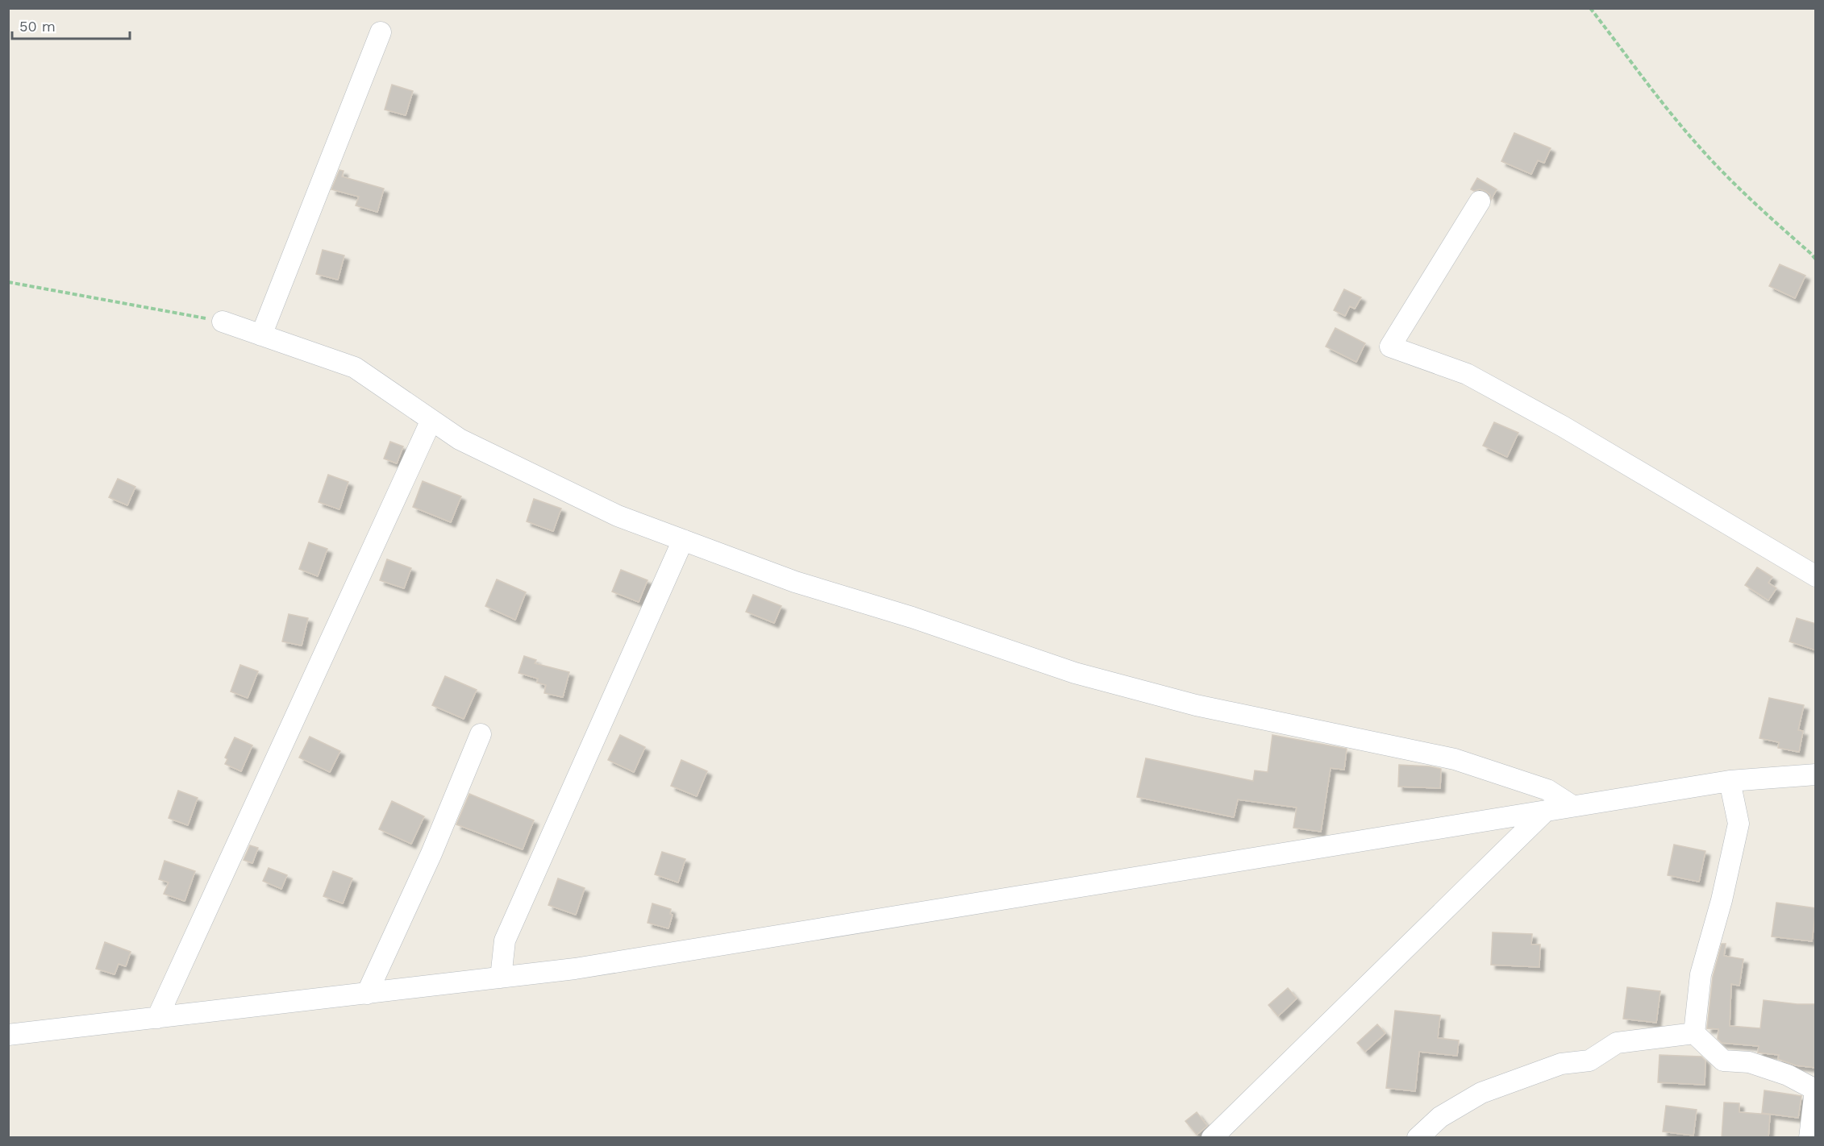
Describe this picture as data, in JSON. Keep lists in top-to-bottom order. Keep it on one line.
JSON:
{"scale_bar":"50 m"}
